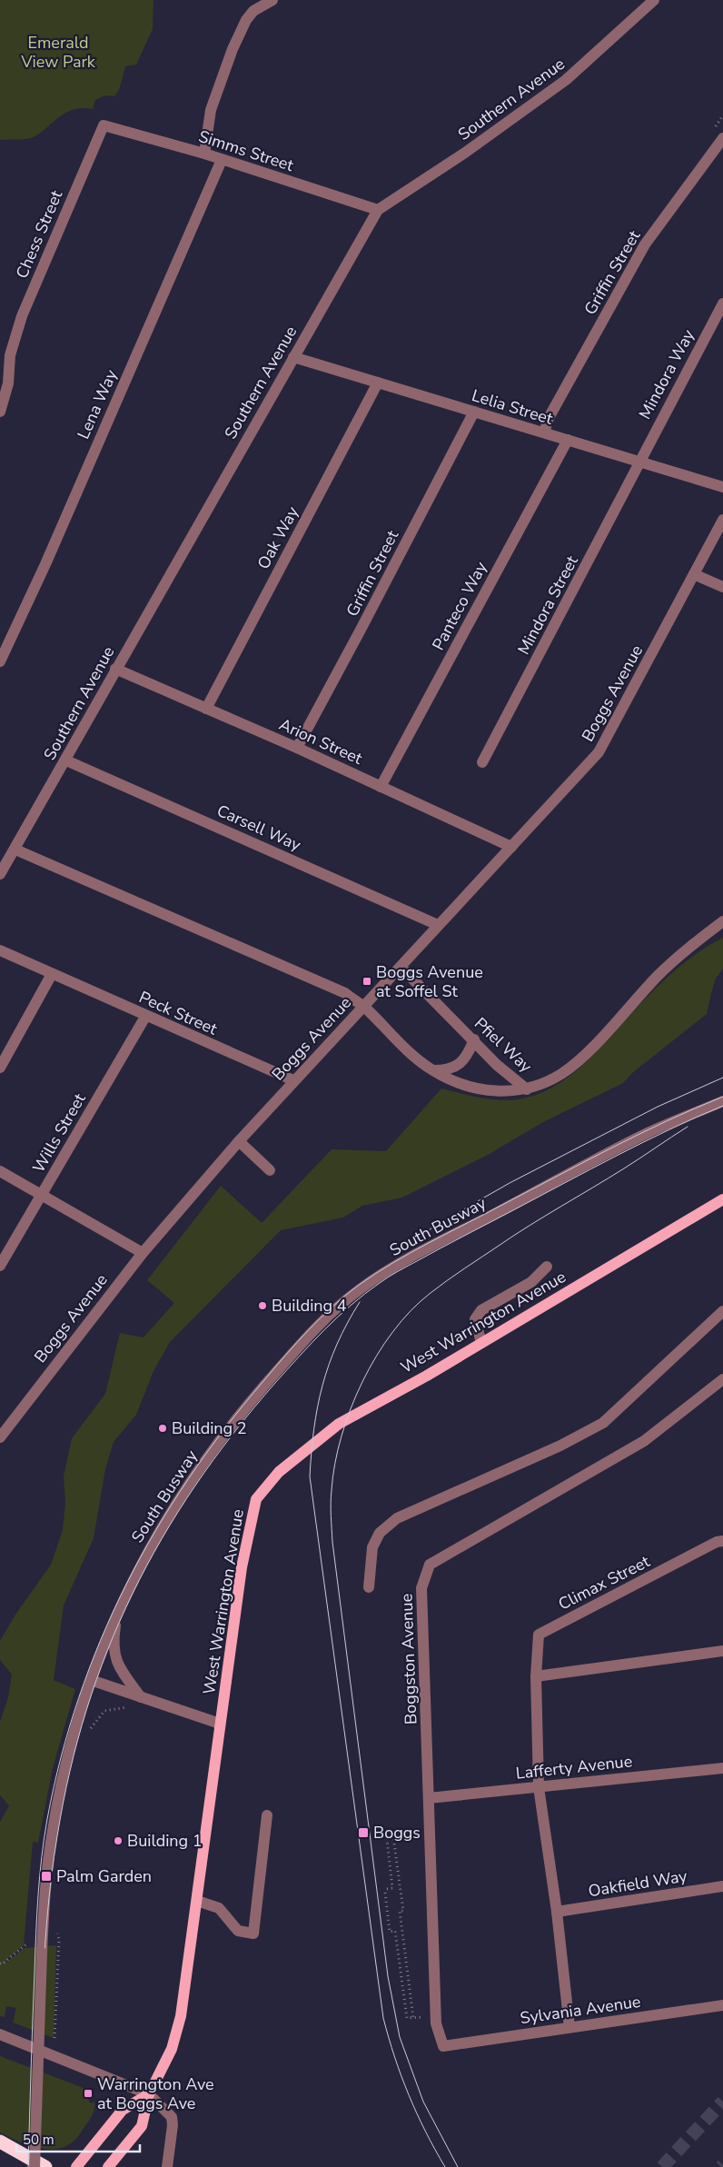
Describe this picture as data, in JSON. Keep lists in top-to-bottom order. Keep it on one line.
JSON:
{"streets":{"main road":["West Warrington Avenue"],"street":["Southern Avenue","Simms Street","Chess Street","Griffin Street","Mindora Way","Lena Way","Lelia Street","Oak Way","Mindora Street","Panteco Way","Boggs Avenue","Arion Street","Carsell Way","Peck Street","Pfiel Way","Wills Street","South Busway","Climax Street","Boggston Avenue","Lafferty Avenue","Oakfield Way","Sylvania Avenue"]},"crossings":[["Southern Avenue","Simms Street"],["Southern Avenue","Lelia Street"],["Southern Avenue","Arion Street"],["Southern Avenue","Carsell Way"],["Simms Street","Chess Street"],["Simms Street","Lena Way"],["Griffin Street","Lelia Street"],["Griffin Street","Arion Street"],["Mindora Way","Lelia Street"],["Mindora Way","Mindora Street"],["Lelia Street","Oak Way"],["Lelia Street","Mindora Street"],["Lelia Street","Panteco Way"],["Oak Way","Arion Street"],["Panteco Way","Arion Street"],["Boggs Avenue","Arion Street"],["Boggs Avenue","Carsell Way"],["Boggs Avenue","Peck Street"],["Boggs Avenue","Pfiel Way"],["Peck Street","Wills Street"],["Boggston Avenue","Lafferty Avenue"],["Boggston Avenue","Sylvania Avenue"]],"parks":["Emerald View Park"],"places":{"transit":["Boggs Avenue at Soffel St","Boggs","Palm Garden","Warrington Ave at Boggs Ave"],"other":["Building 4","Building 2","Building 1"]},"scale_bar":"50 m"}
